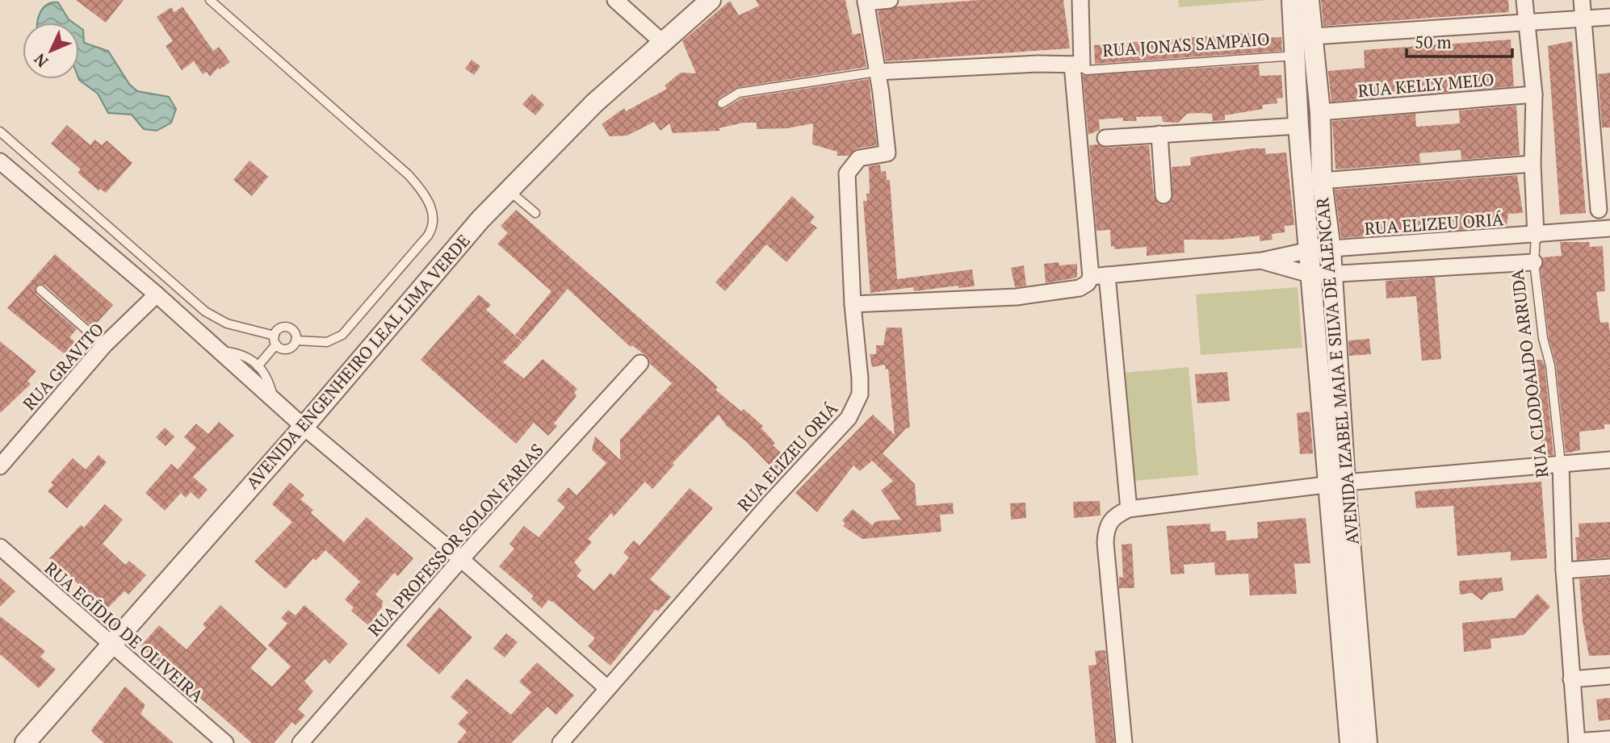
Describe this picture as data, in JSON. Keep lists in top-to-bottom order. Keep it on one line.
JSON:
{"streets":{"street":["RUA JONAS SAMPAIO","RUA KELLY MELO","RUA ELIZEU ORIÁ","AVENIDA ENGENHEIRO LEAL LIMA VERDE","RUA GRAVITO","AVENIDA IZABEL MAIA E SILVA DE ALENCAR","RUA CLODOALDO ARRUDA","RUA PROFESSOR SOLON FARIAS","RUA EGÍDIO DE OLIVEIRA"]},"crossings":[["RUA JONAS SAMPAIO","AVENIDA IZABEL MAIA E SILVA DE ALENCAR"],["RUA JONAS SAMPAIO","RUA CLODOALDO ARRUDA"],["RUA KELLY MELO","AVENIDA IZABEL MAIA E SILVA DE ALENCAR"],["RUA KELLY MELO","RUA CLODOALDO ARRUDA"],["RUA ELIZEU ORIÁ","AVENIDA IZABEL MAIA E SILVA DE ALENCAR"],["RUA ELIZEU ORIÁ","RUA CLODOALDO ARRUDA"],["AVENIDA ENGENHEIRO LEAL LIMA VERDE","RUA EGÍDIO DE OLIVEIRA"]],"scale_bar":"50 m","north":"bottom left"}
